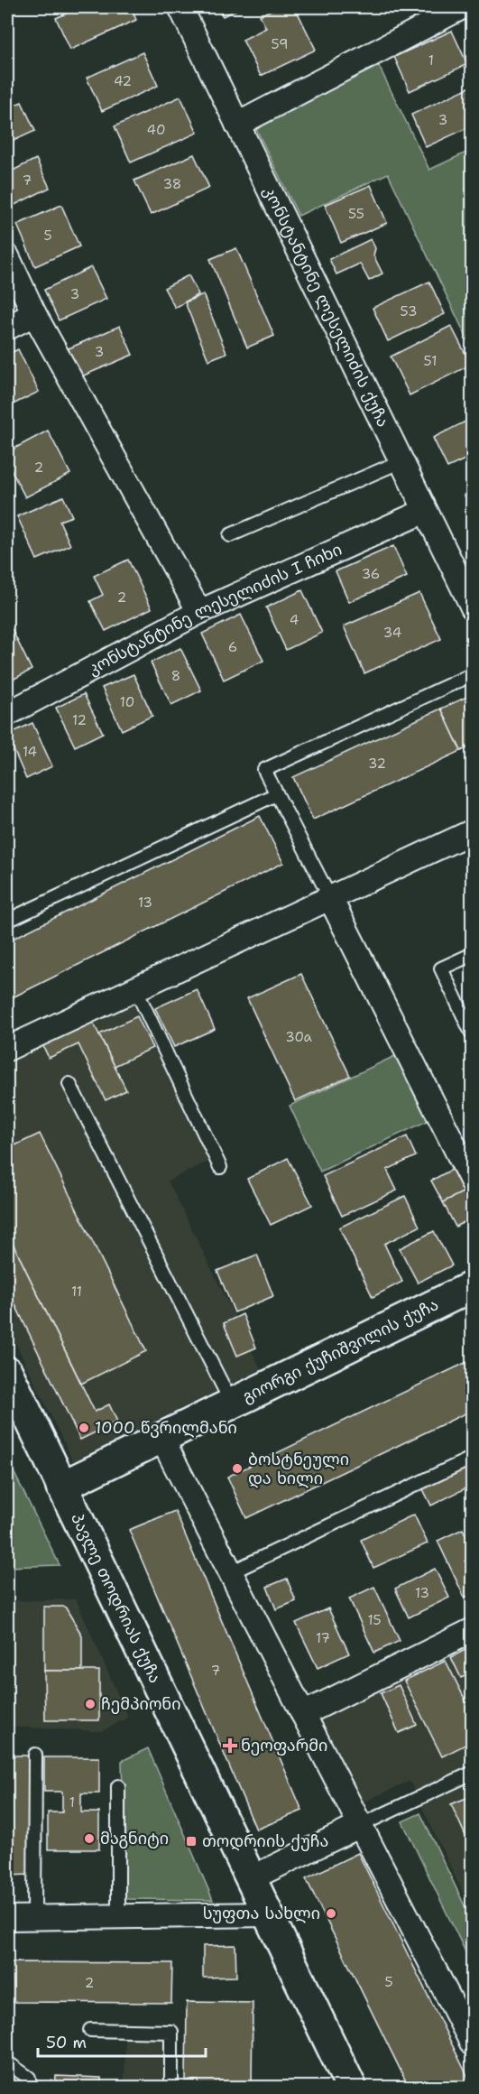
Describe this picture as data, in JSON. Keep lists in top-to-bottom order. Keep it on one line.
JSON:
{"streets":{"street":["კონსტანტინე ლესელიძის ქუჩა","კონსტანტინე ლესელიძის I ჩიხი","გიორგი ქუჩიშვილის ქუჩა","პავლე თოდრიას ქუჩა"]},"crossings":[["კონსტანტინე ლესელიძის ქუჩა","კონსტანტინე ლესელიძის I ჩიხი"],["გიორგი ქუჩიშვილის ქუჩა","პავლე თოდრიას ქუჩა"]],"places":{"other":["1000 წვრილმანი","ბოსტნეული და ხილი","ჩემპიონი","მაგნიტი","სუფთა სახლი"],"health":["ნეოფარმი"],"transit":["თოდრიის ქუჩა"]},"house_numbers":["59","1","42","3","40","7","38","55","5","3","53","3","51","2","36","2","4","34","6","8","10","12","14","32","13","30a","11","13","15","17","7","1","5","2"],"scale_bar":"50 m"}
